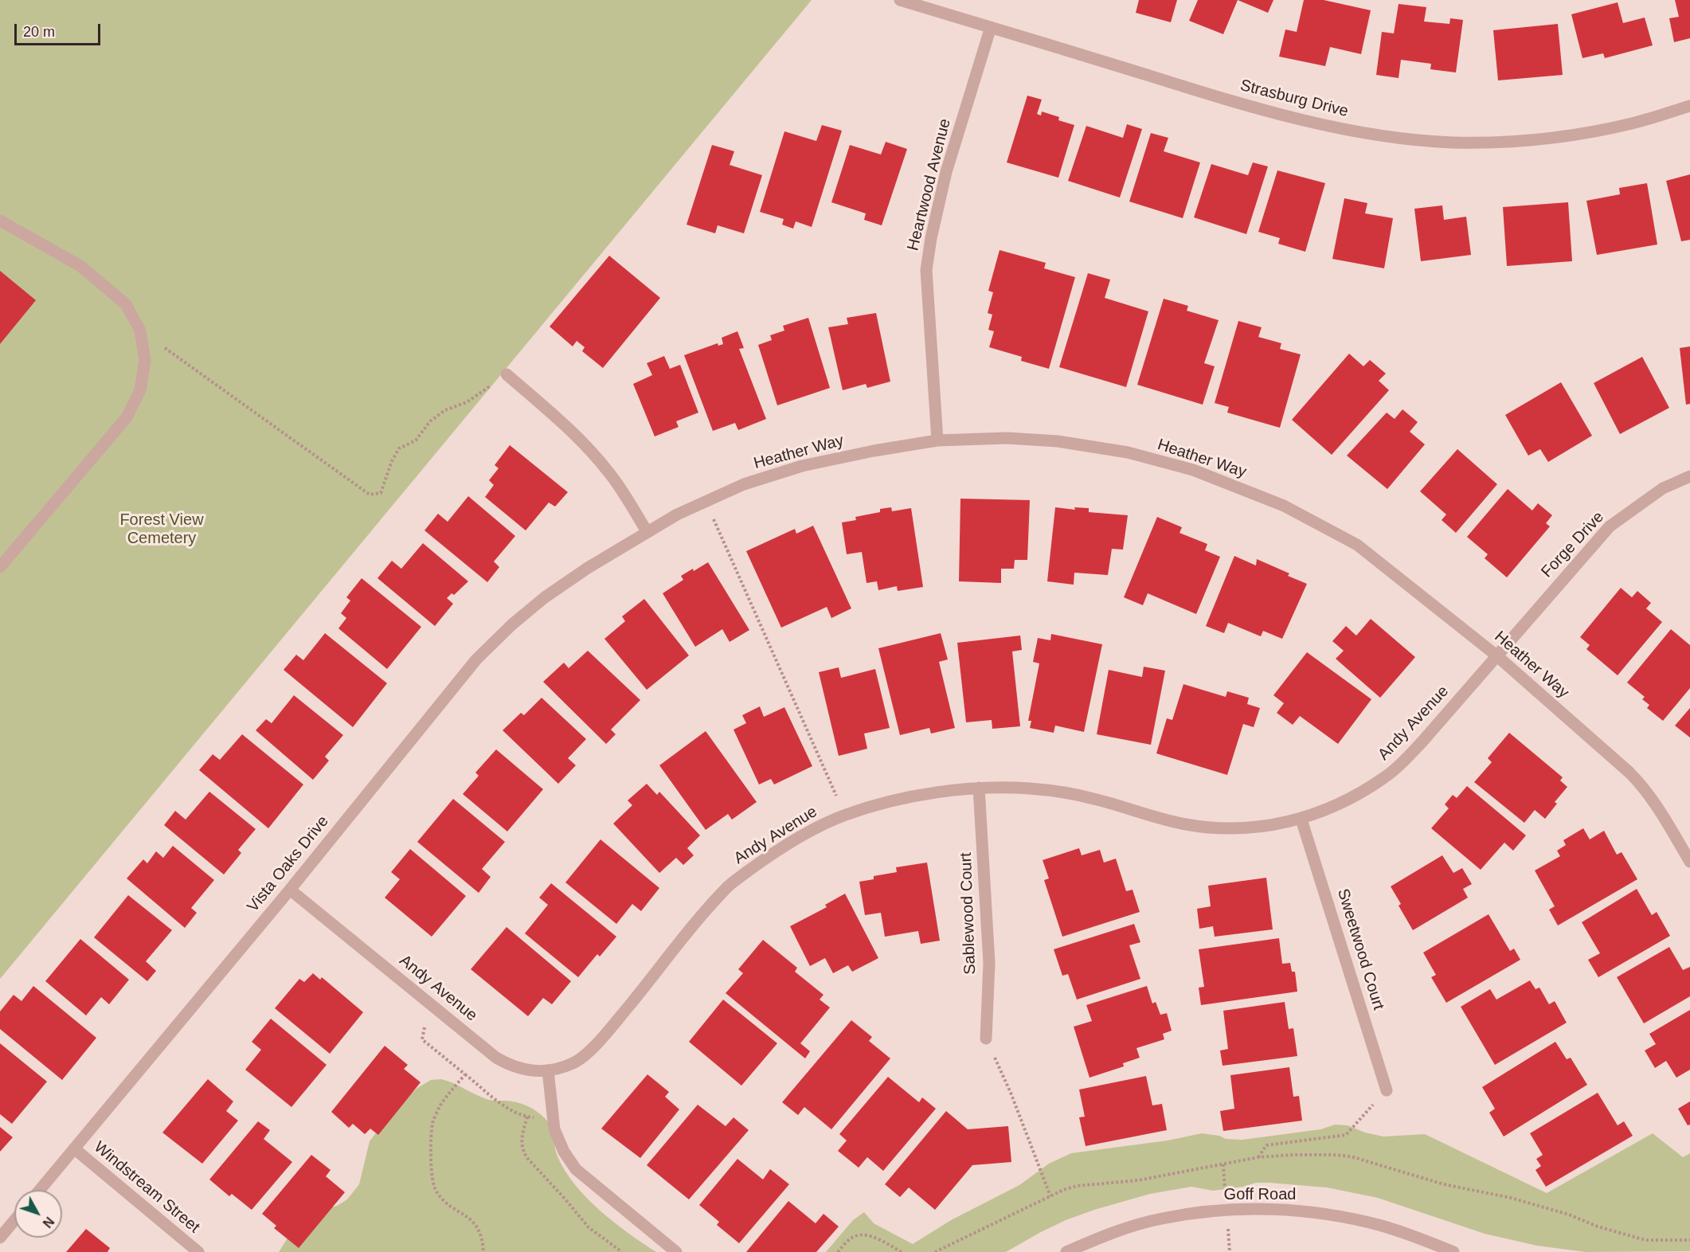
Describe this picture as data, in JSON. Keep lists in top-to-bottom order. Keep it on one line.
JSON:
{"streets":{"street":["Strasburg Drive","Heartwood Avenue","Heather Way","Forge Drive","Andy Avenue","Vista Oaks Drive","Sablewood Court","Sweetwood Court","Windstream Street","Goff Road"]},"crossings":[["Strasburg Drive","Heartwood Avenue"],["Heartwood Avenue","Heather Way"],["Heather Way","Forge Drive"],["Heather Way","Andy Avenue"],["Heather Way","Vista Oaks Drive"],["Forge Drive","Andy Avenue"],["Andy Avenue","Vista Oaks Drive"],["Andy Avenue","Sablewood Court"],["Andy Avenue","Sweetwood Court"],["Vista Oaks Drive","Windstream Street"]],"parks":["Forest View Cemetery"],"scale_bar":"20 m","north":"bottom right"}
